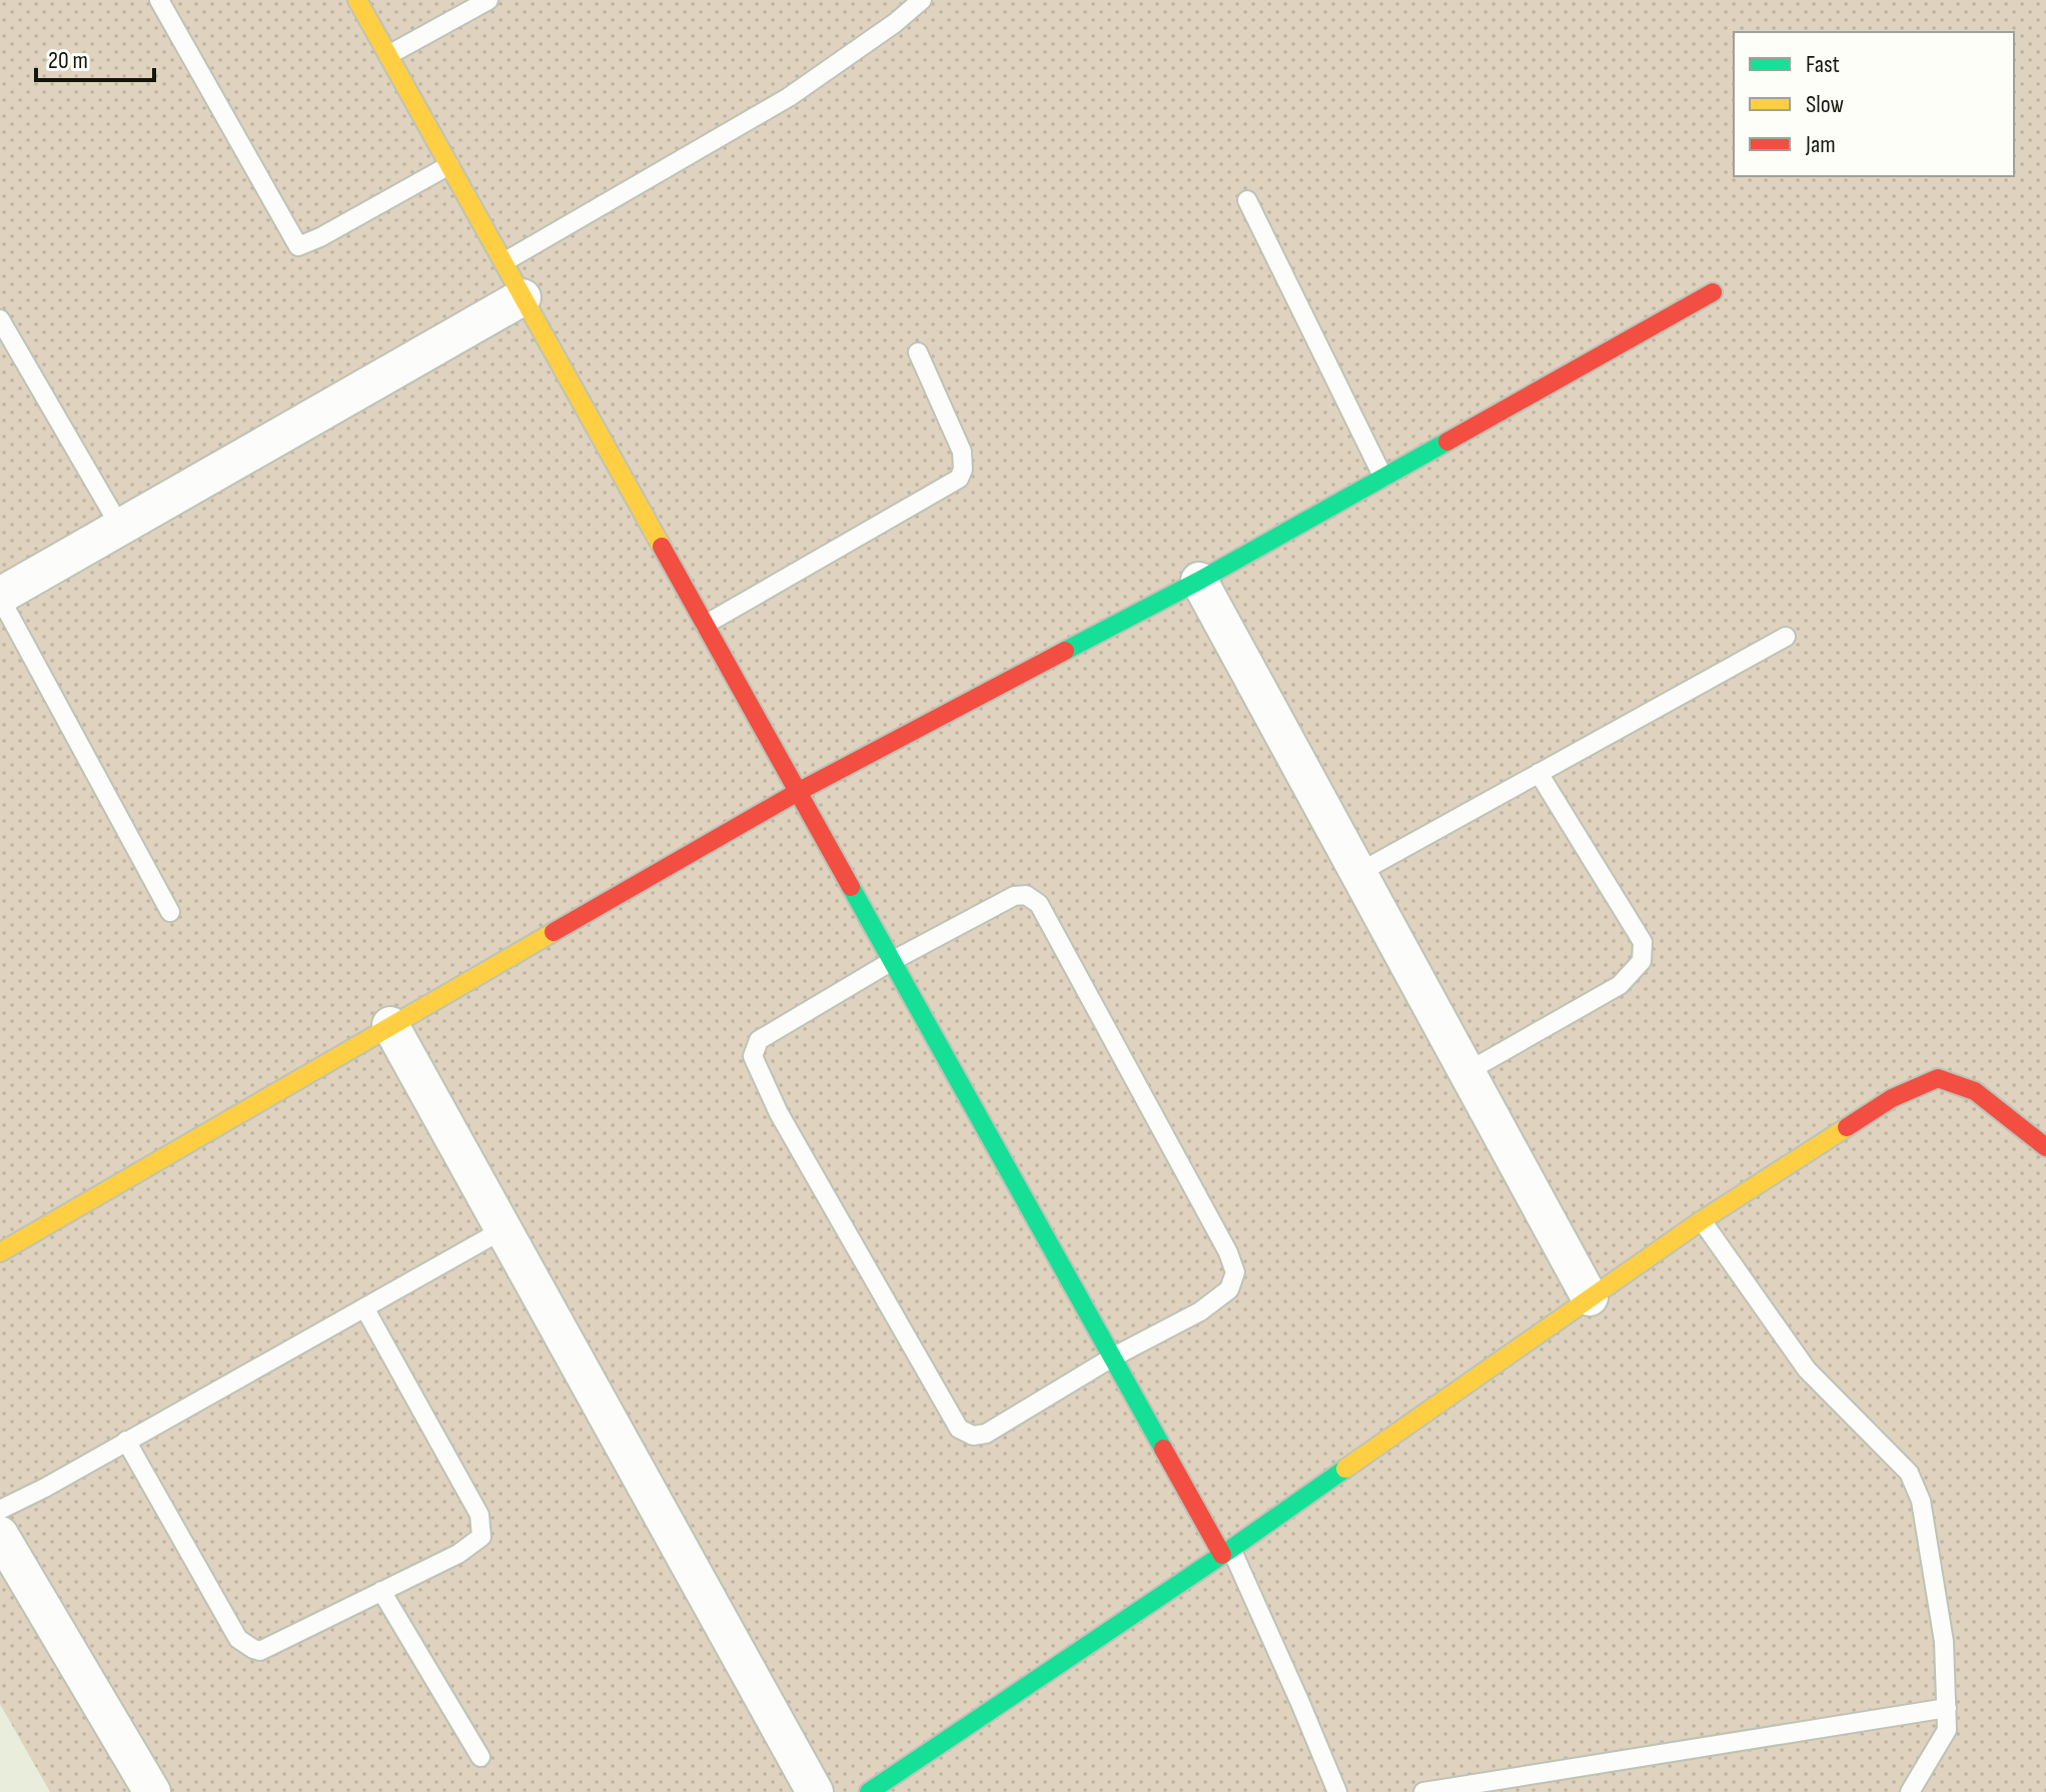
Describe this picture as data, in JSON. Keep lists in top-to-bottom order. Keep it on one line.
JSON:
{"legend":["Fast","Slow","Jam"],"scale_bar":"20 m"}
